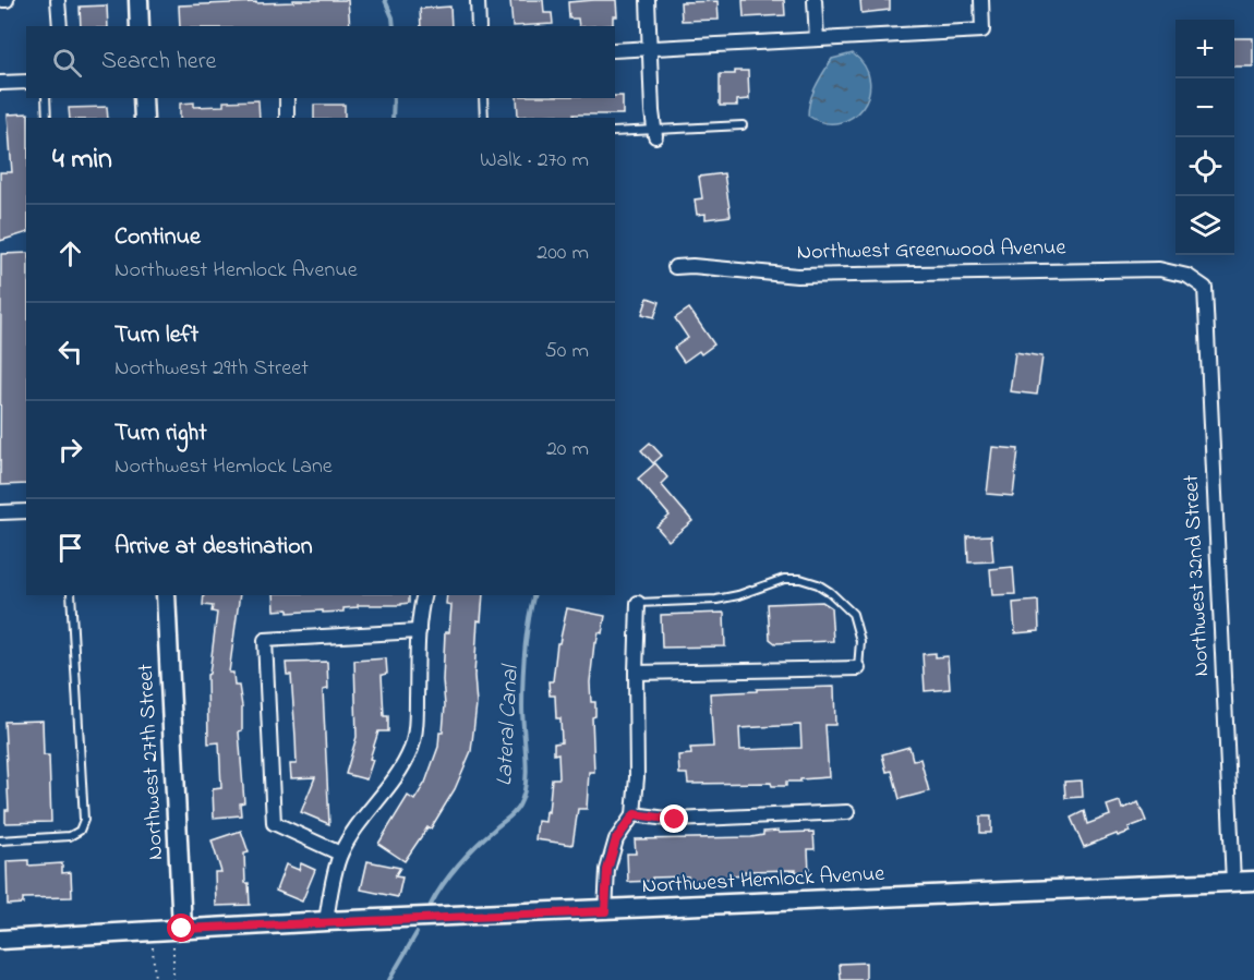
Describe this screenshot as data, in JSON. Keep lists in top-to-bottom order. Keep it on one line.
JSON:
{"streets":{"street":["Northwest Greenwood Avenue","Northwest 32nd Street","Northwest 27th Street","Northwest Hemlock Avenue"]},"crossings":[["Northwest Greenwood Avenue","Northwest 32nd Street"],["Northwest 32nd Street","Northwest Hemlock Avenue"],["Northwest 27th Street","Northwest Hemlock Avenue"]],"water":["Lateral Canal"],"page":{"map_buttons":["+","−"],"search":"Search here","heading":["4 min","Walk · 270 m"],"list":[["Continue","Northwest Hemlock Avenue","200 m"],["Turn left","Northwest 29th Street","50 m"],["Turn right","Northwest Hemlock Lane","20 m"],"Arrive at destination"]}}
